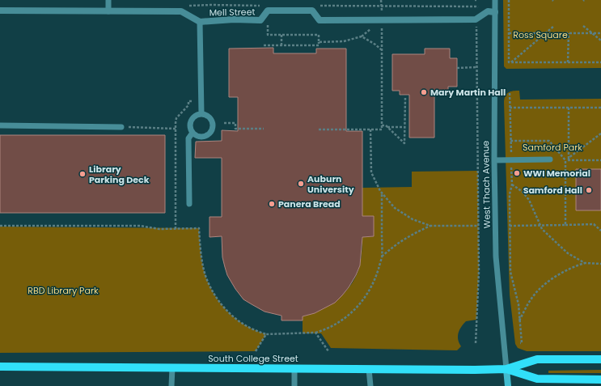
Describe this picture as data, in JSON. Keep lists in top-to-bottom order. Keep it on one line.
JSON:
{"streets":{"main road":["South College Street"],"street":["Mell Street"],"lane":["West Thach Avenue"]},"crossings":[["West Thach Avenue","South College Street"]],"parks":["Ross Square","Samford Park","RBD Library Park"],"places":["Mary Martin Hall","WWI Memorial","Library Parking Deck","Auburn University","Samford Hall","Panera Bread"]}
